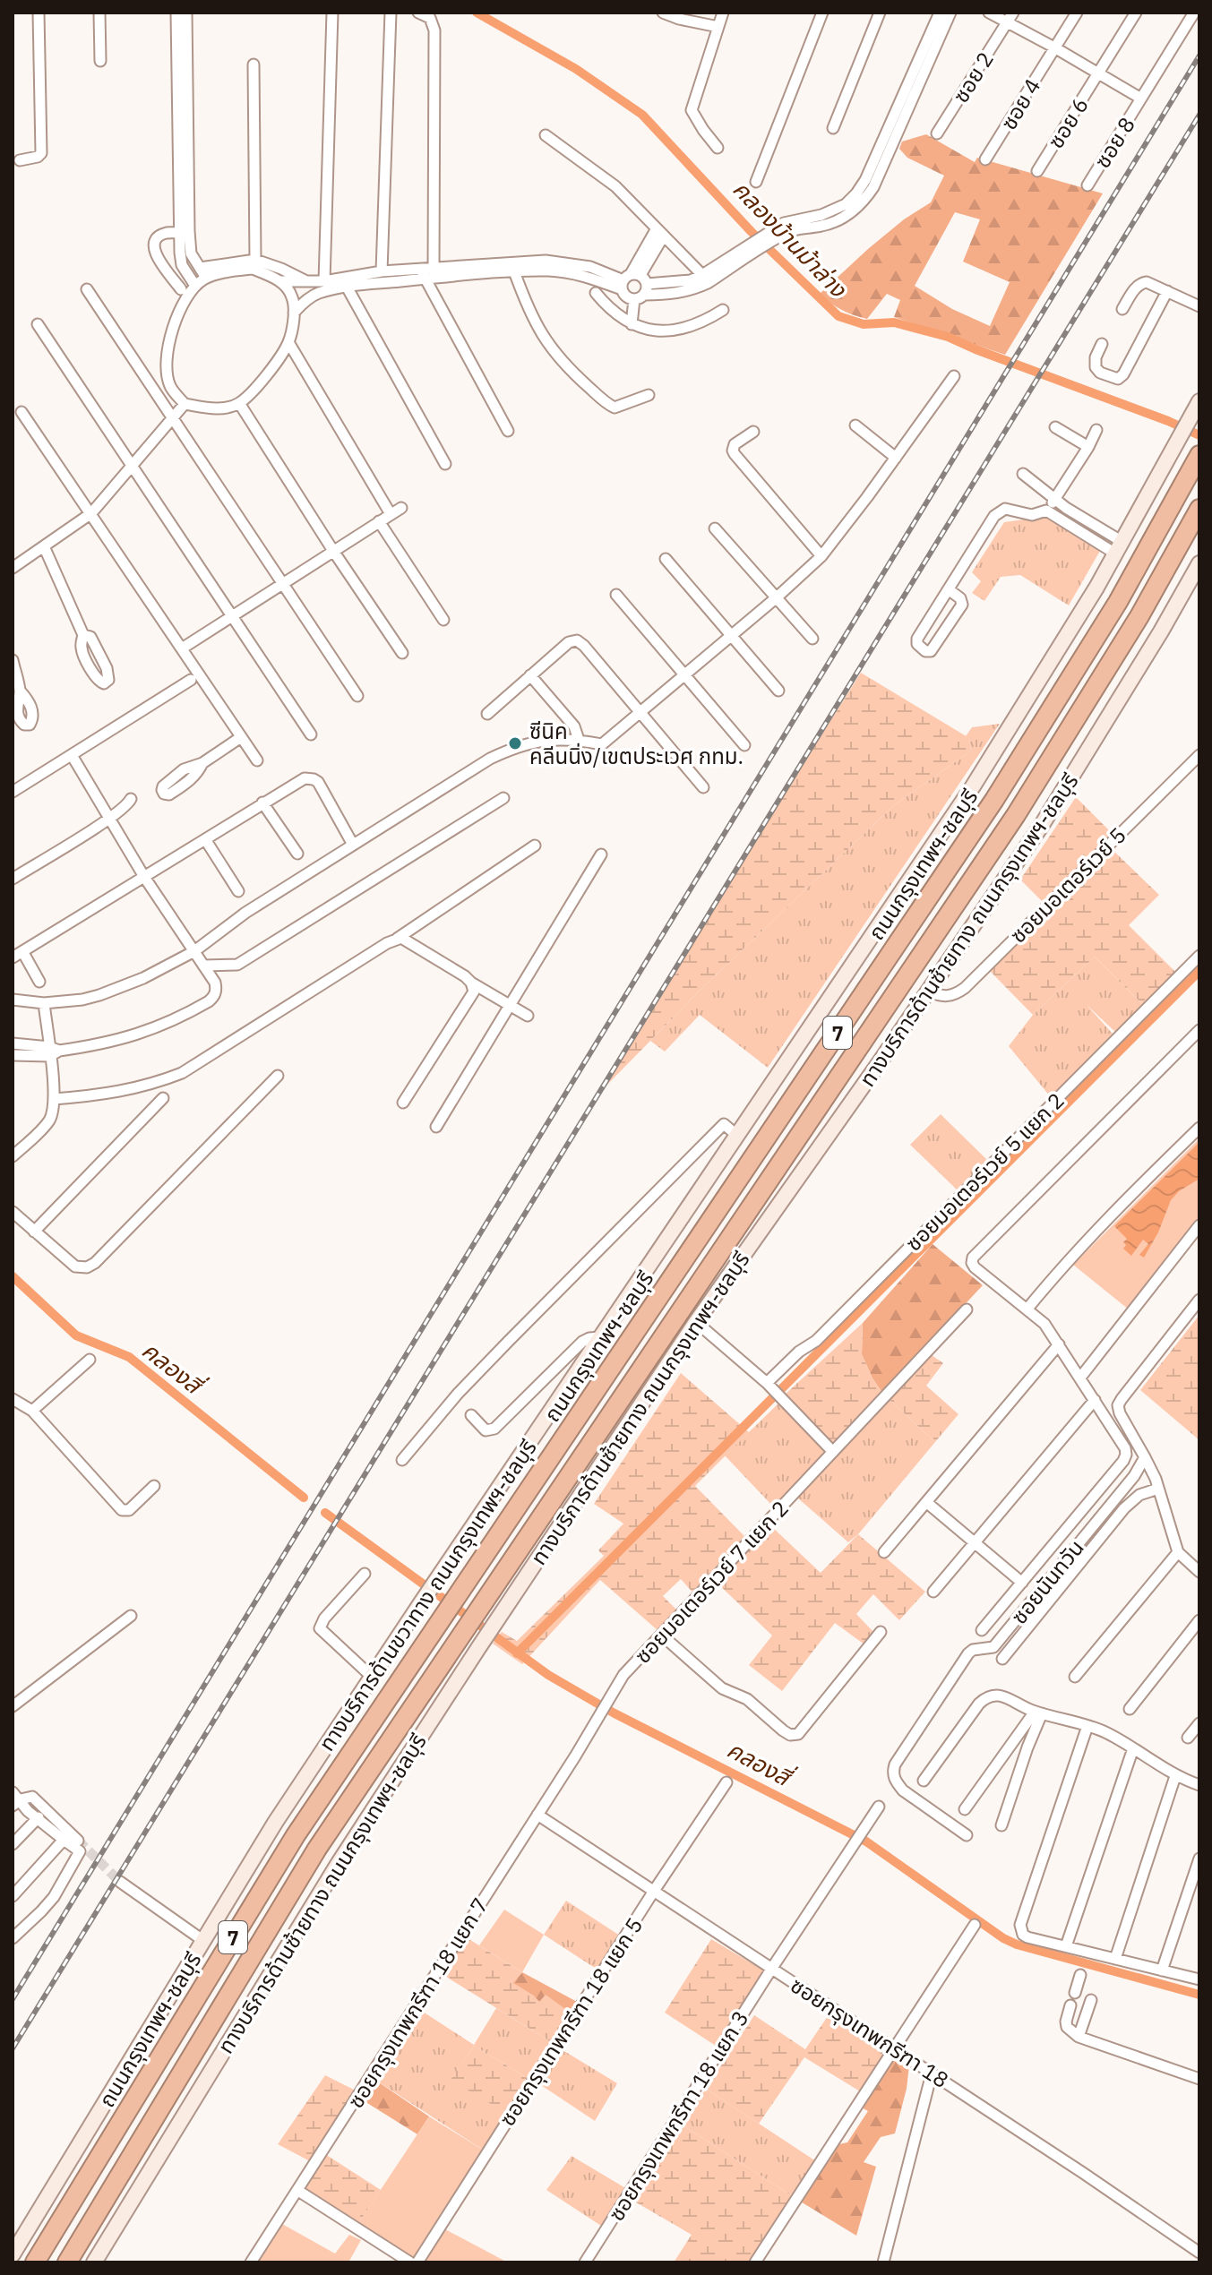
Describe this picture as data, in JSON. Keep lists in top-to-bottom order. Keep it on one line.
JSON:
{"streets":{"highway":["ถนนกรุงเทพฯ-ชลบุรี","7"],"main road":["ทางบริการด้านซ้ายทาง ถนนกรุงเทพฯ-ชลบุรี","ทางบริการด้านขวาทาง ถนนกรุงเทพฯ-ชลบุรี"],"street":["ซอย 2","ซอย 4","ซอย 6","ซอย 8","ซอยมอเตอร์เวย์ 5","ซอยมอเตอร์เวย์ 5 แยก 2","ซอยมอเตอร์เวย์ 7 แยก 2","ซอยนันทวัน","ซอยกรุงเทพกรีฑา 18 แยก 7","ซอยกรุงเทพกรีฑา 18 แยก 5","ซอยกรุงเทพกรีฑา 18","ซอยกรุงเทพกรีฑา 18 แยก 3"]},"crossings":[["ซอยมอเตอร์เวย์ 5","ทางบริการด้านซ้ายทาง ถนนกรุงเทพฯ-ชลบุรี"],["ซอยมอเตอร์เวย์ 7 แยก 2","ซอยกรุงเทพกรีฑา 18 แยก 7"],["ซอยกรุงเทพกรีฑา 18 แยก 7","ซอยกรุงเทพกรีฑา 18"],["ซอยกรุงเทพกรีฑา 18 แยก 5","ซอยกรุงเทพกรีฑา 18"],["ซอยกรุงเทพกรีฑา 18","ซอยกรุงเทพกรีฑา 18 แยก 3"]],"water":["คลองบ้านม้าล่าง","คลองสี่"],"places":["ซีนิค คลีนนิ่ง/เขตประเวศ กทม."]}
